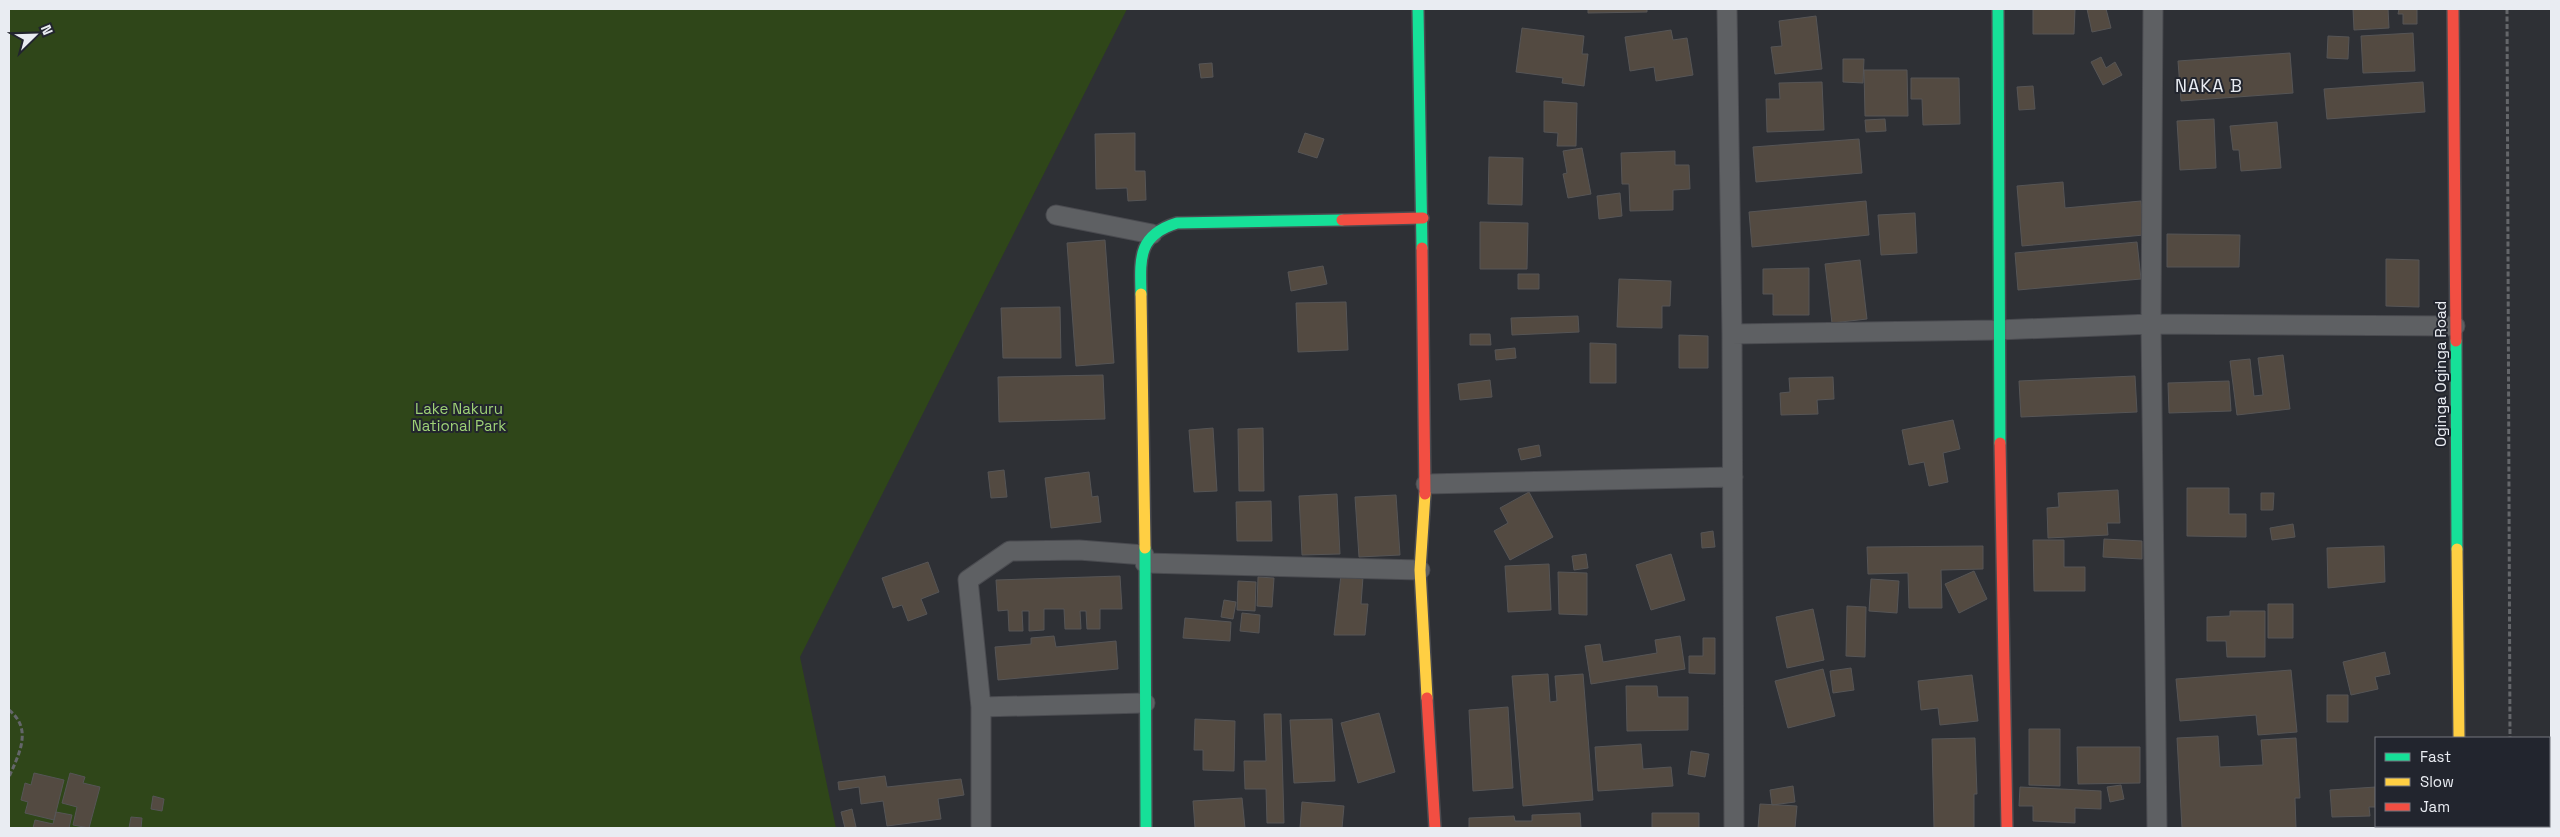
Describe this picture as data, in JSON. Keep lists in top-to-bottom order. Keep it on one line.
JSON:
{"streets":{"street":["Oginga Oginga Road"]},"districts":["NAKA B"],"parks":["Lake Nakuru National Park"],"legend":["Fast","Slow","Jam"],"north":"top right"}
